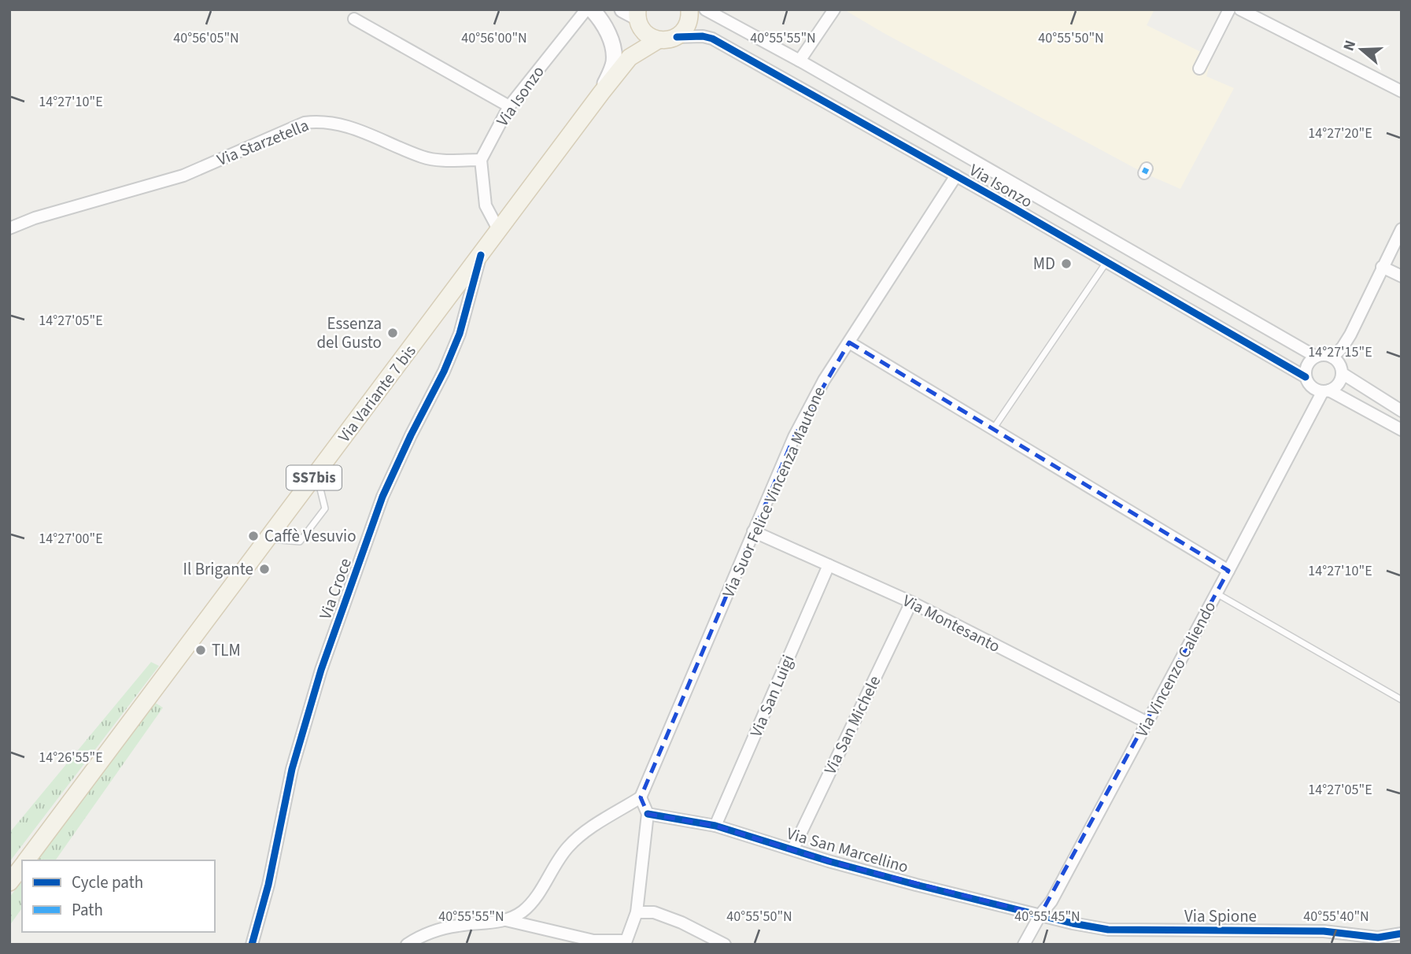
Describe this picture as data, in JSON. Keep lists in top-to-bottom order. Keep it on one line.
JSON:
{"streets":{"main road":["Via Variante 7 bis","SS7bis"],"street":["Via Isonzo","Via Starzetella","Via Suor Felice Vincenza Mautone","Via Croce","Via Montesanto","Via Vincenzo Caliendo","Via San Luigi","Via San Michele","Via San Marcellino","Via Spione"]},"crossings":[["Via Isonzo","Via Starzetella"],["Via Isonzo","SS7bis"],["Via Isonzo","Via Suor Felice Vincenza Mautone"],["Via Isonzo","Via Vincenzo Caliendo"],["Via Variante 7 bis","SS7bis"],["Via Variante 7 bis","Via Croce"],["Via Suor Felice Vincenza Mautone","Via Montesanto"],["Via Montesanto","Via Vincenzo Caliendo"],["Via Montesanto","Via San Luigi"],["Via Montesanto","Via San Michele"],["Via Vincenzo Caliendo","Via San Marcellino"],["Via Vincenzo Caliendo","Via Spione"],["Via San Luigi","Via San Marcellino"],["Via San Michele","Via San Marcellino"],["Via San Marcellino","Via Spione"]],"places":["MD","Essenza del Gusto","Caffè Vesuvio","Il Brigante","TLM"],"legend":["Cycle path","Path"],"north":"left","coordinates":["40°56'05\"N","40°56'00\"N","40°55'55\"N","40°55'50\"N","14°27'10\"E","14°27'20\"E","14°27'05\"E","14°27'15\"E","14°27'00\"E","14°26'55\"E","40°55'45\"N","40°55'40\"N"]}
